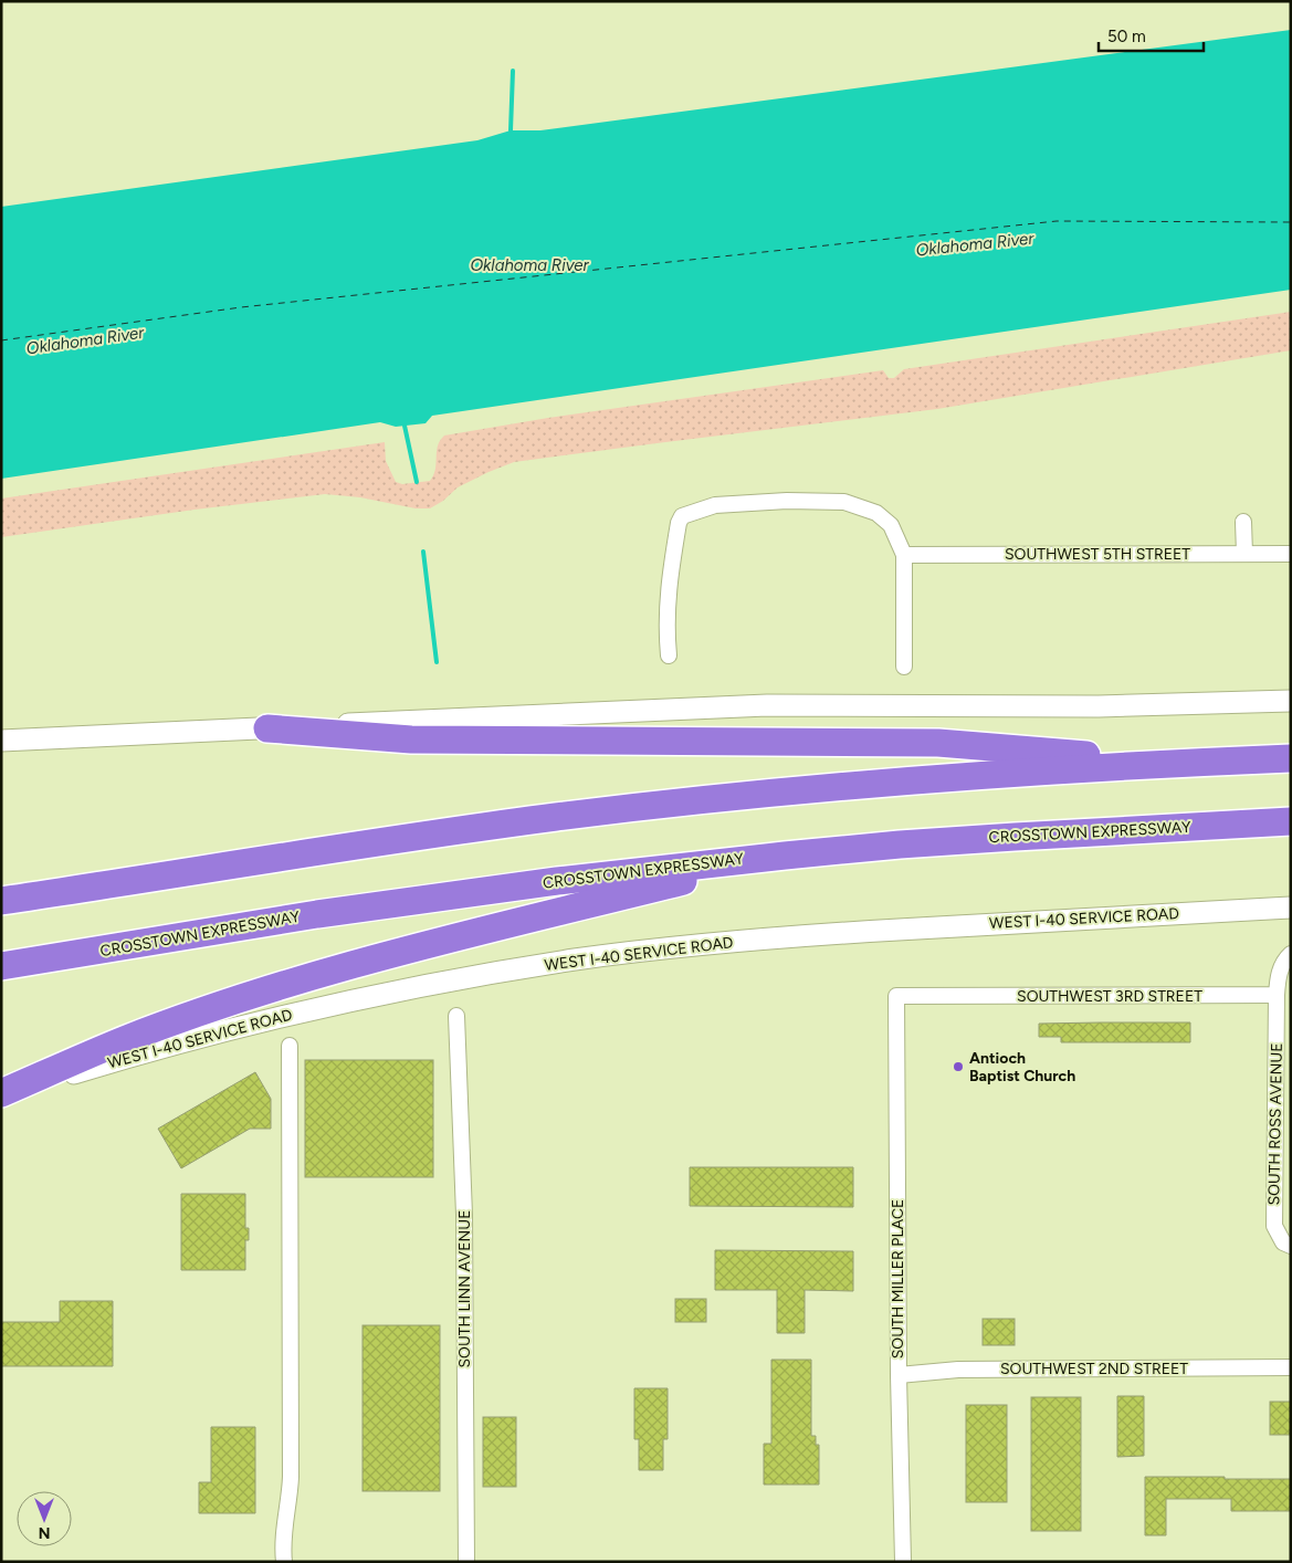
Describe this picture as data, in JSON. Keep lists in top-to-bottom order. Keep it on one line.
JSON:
{"streets":{"highway":["CROSSTOWN EXPRESSWAY"],"main road":["WEST I-40 SERVICE ROAD"],"street":["SOUTHWEST 5TH STREET","SOUTHWEST 3RD STREET","SOUTH ROSS AVENUE","SOUTH MILLER PLACE","SOUTH LINN AVENUE","SOUTHWEST 2ND STREET"]},"crossings":[["SOUTHWEST 3RD STREET","SOUTH ROSS AVENUE"],["SOUTHWEST 3RD STREET","SOUTH MILLER PLACE"],["SOUTH MILLER PLACE","SOUTHWEST 2ND STREET"]],"water":["Oklahoma River"],"places":["Antioch Baptist Church"],"scale_bar":"50 m","north":"bottom"}
